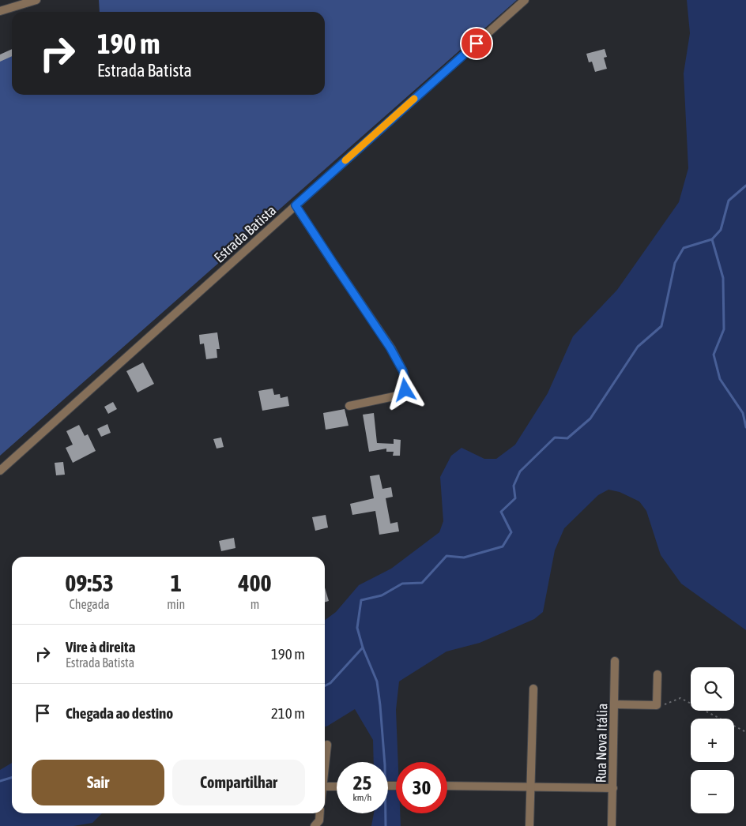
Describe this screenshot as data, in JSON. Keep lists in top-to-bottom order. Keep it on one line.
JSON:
{"streets":{"street":["Estrada Batista","Rua Nova Itália"]},"page":{"turn":["190 m","Estrada Batista"],"eta":["09:53","Chegada","1","min","400","m"],"list":[{"name":"Vire à direita","note":"Estrada Batista","value":"190 m"},{"name":"Chegada ao destino","value":"210 m"}],"map_buttons":["+","−"],"buttons":["Sair","Compartilhar"],"speed":"25 km/h","limit":"30"}}
